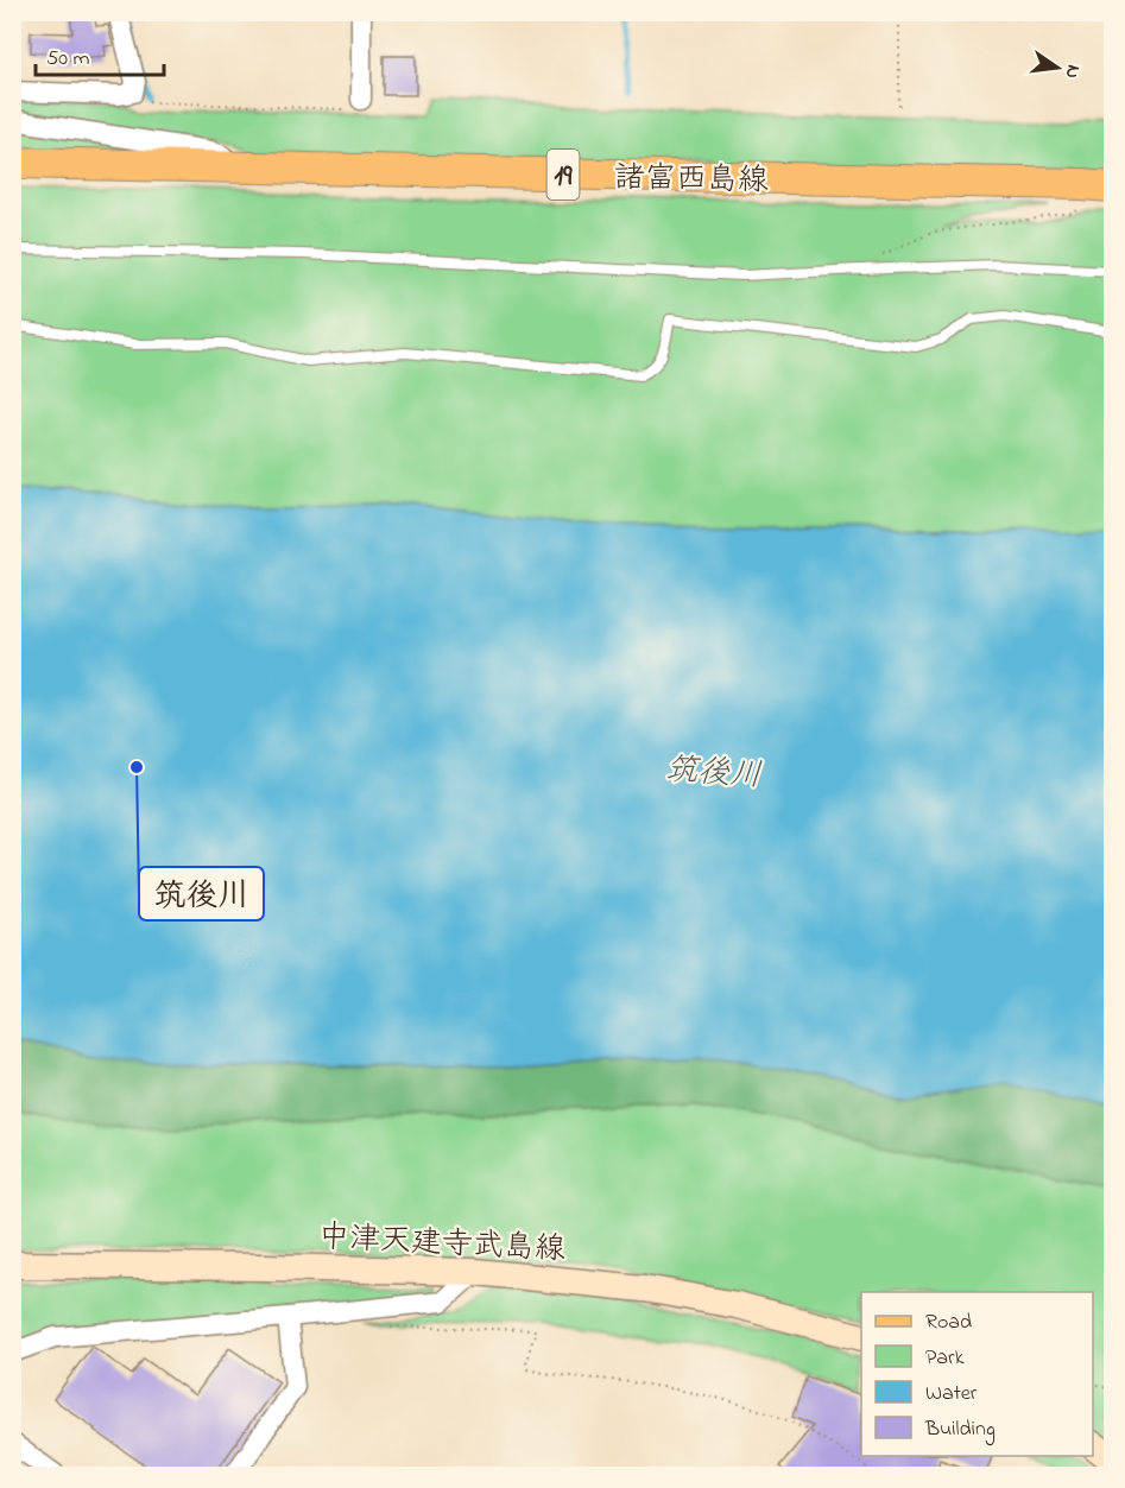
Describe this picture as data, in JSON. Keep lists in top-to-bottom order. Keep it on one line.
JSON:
{"streets":{"main road":["19","諸富西島線","中津天建寺武島線"]},"water":["筑後川"],"places":["筑後川"],"legend":["Road","Park","Water","Building"],"scale_bar":"50 m","north":"right"}
